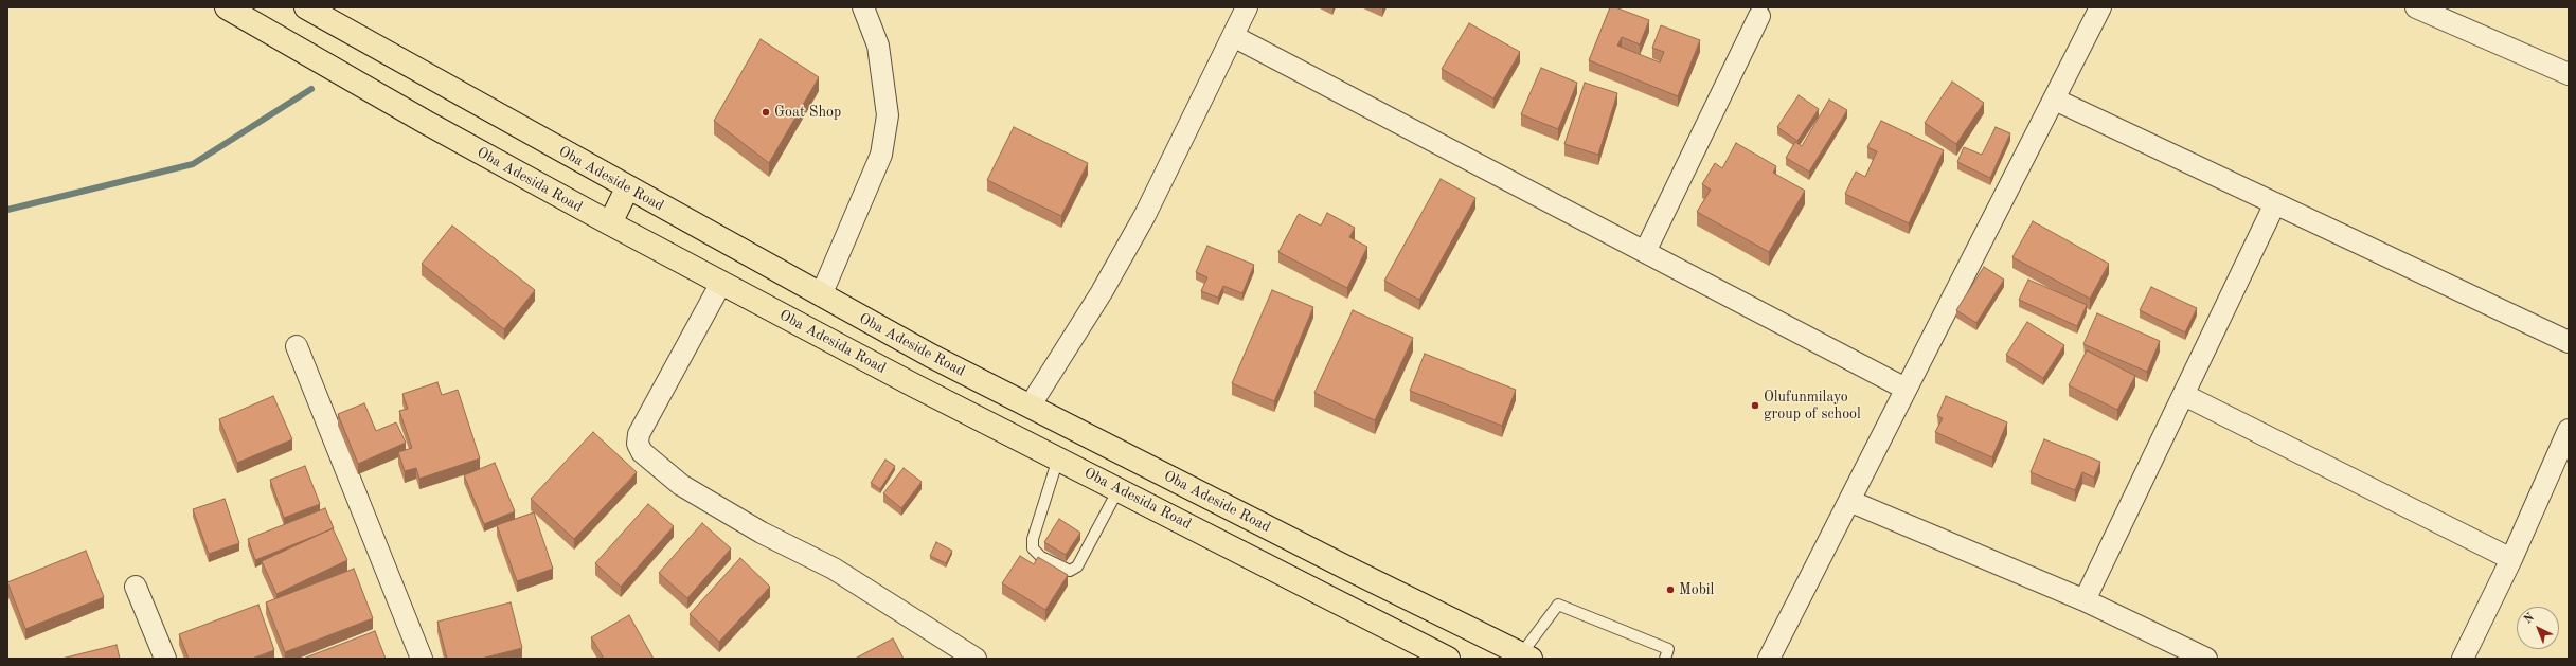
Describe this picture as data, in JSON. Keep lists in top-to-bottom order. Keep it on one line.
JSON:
{"streets":{"main road":["Oba Adeside Road","Oba Adesida Road"]},"places":["Goat Shop","Olufunmilayo group of school","Mobil"],"north":"top left"}
